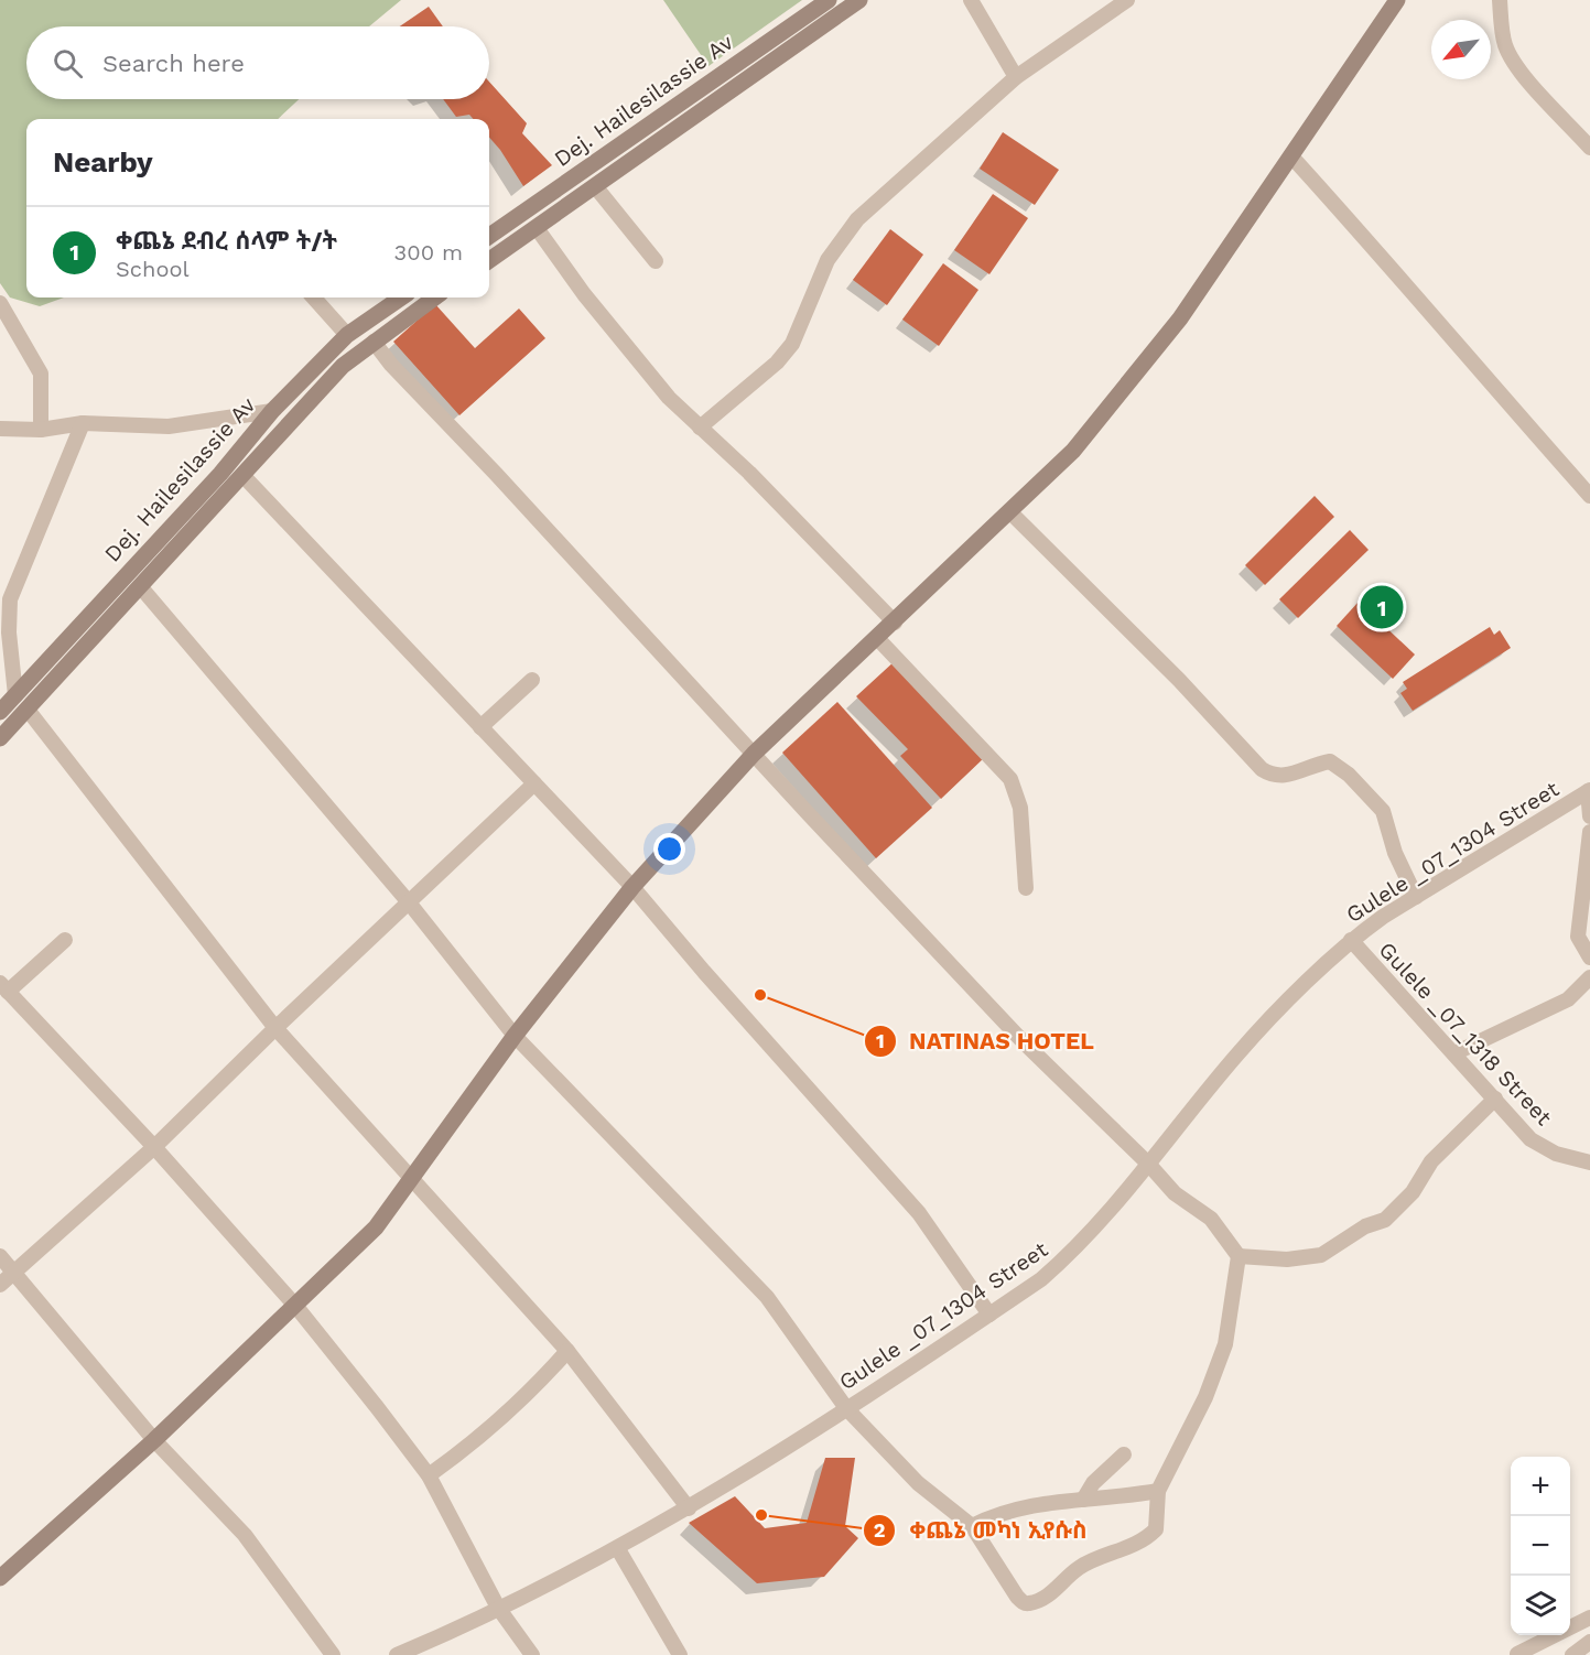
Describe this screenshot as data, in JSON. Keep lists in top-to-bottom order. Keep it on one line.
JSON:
{"streets":{"main road":["Dej. Hailesilassie Av"],"street":["Gulele _07_1304 Street","Gulele _07_1318 Street"]},"crossings":[["Gulele _07_1304 Street","Gulele _07_1318 Street"]],"places":["NATINAS HOTEL","ቀጨኔ መካነ ኢየሱስ"],"north":"bottom left","page":{"search":"Search here","heading":"Nearby","list":[{"mark":"1","name":"ቀጨኔ ደብረ ሰላም ት/ት","note":"School","value":"300 m"}],"pins":"1","map_buttons":["+","−"]}}
